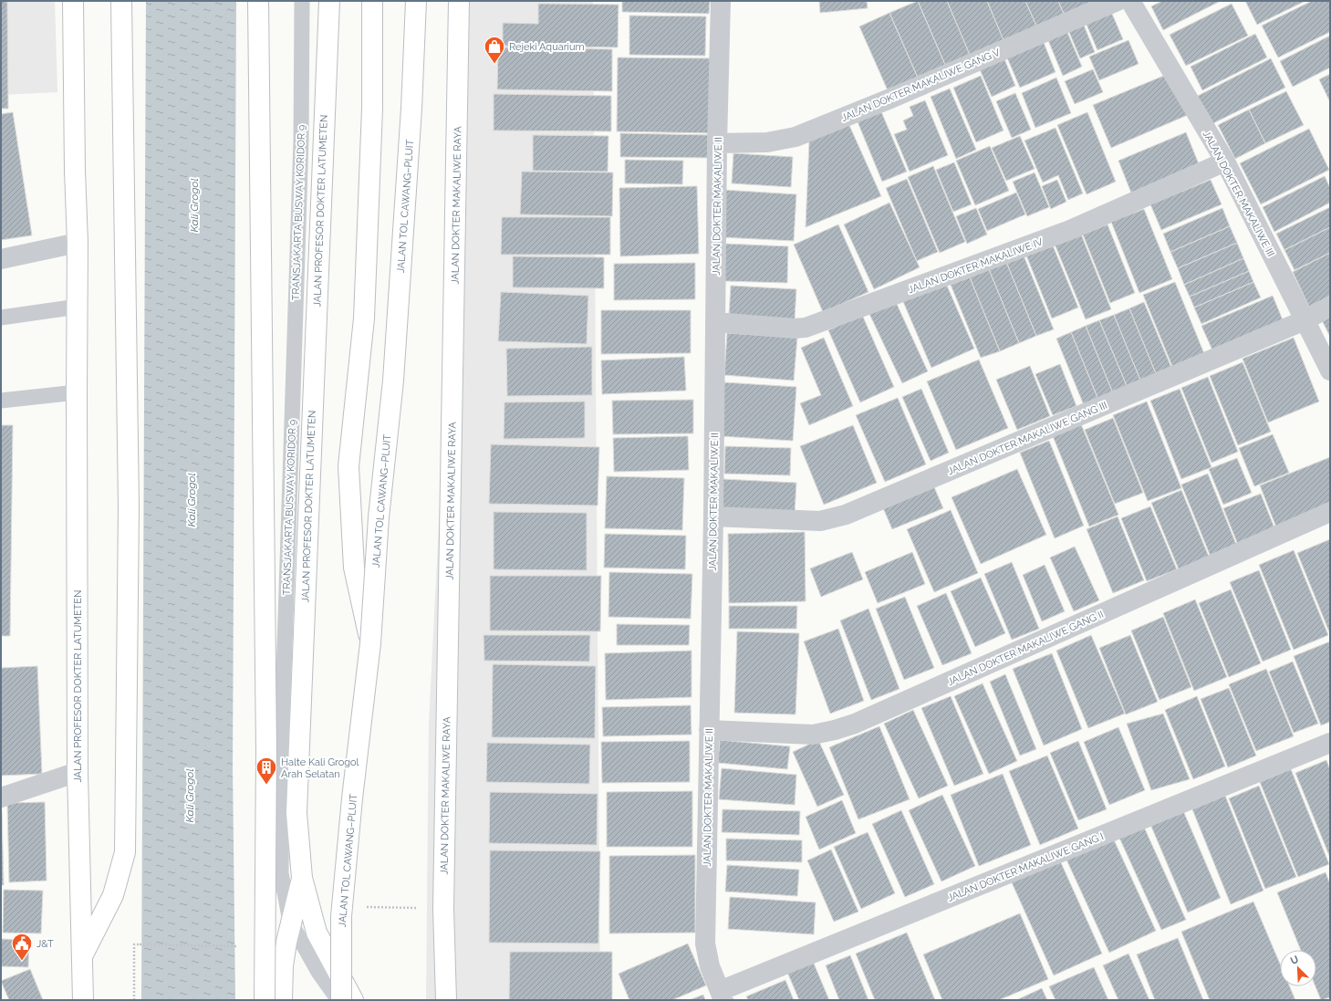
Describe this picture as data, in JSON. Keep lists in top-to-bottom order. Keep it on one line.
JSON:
{"streets":{"main road":["JALAN DOKTER MAKALIWE RAYA","JALAN TOL CAWANG–PLUIT","JALAN PROFESOR DOKTER LATUMETEN"],"street":["JALAN DOKTER MAKALIWE GANG V","JALAN DOKTER MAKALIWE III","JALAN DOKTER MAKALIWE II","JALAN DOKTER MAKALIWE IV","JALAN DOKTER MAKALIWE GANG III","JALAN DOKTER MAKALIWE GANG II","JALAN DOKTER MAKALIWE GANG I"],"lane":["TRANSJAKARTA BUSWAY KORIDOR 9"]},"crossings":[["JALAN DOKTER MAKALIWE GANG V","JALAN DOKTER MAKALIWE II"],["JALAN DOKTER MAKALIWE III","JALAN DOKTER MAKALIWE IV"],["JALAN DOKTER MAKALIWE III","JALAN DOKTER MAKALIWE GANG III"],["JALAN DOKTER MAKALIWE II","JALAN DOKTER MAKALIWE IV"],["JALAN DOKTER MAKALIWE II","JALAN DOKTER MAKALIWE GANG III"],["JALAN DOKTER MAKALIWE II","JALAN DOKTER MAKALIWE GANG II"],["JALAN DOKTER MAKALIWE II","JALAN DOKTER MAKALIWE GANG I"]],"water":["Kali Grogol"],"places":{"shop":["Rejeki Aquarium"],"building":["Halte Kali Grogol Arah Selatan"],"public building":["J&T"]},"north":"top left"}
